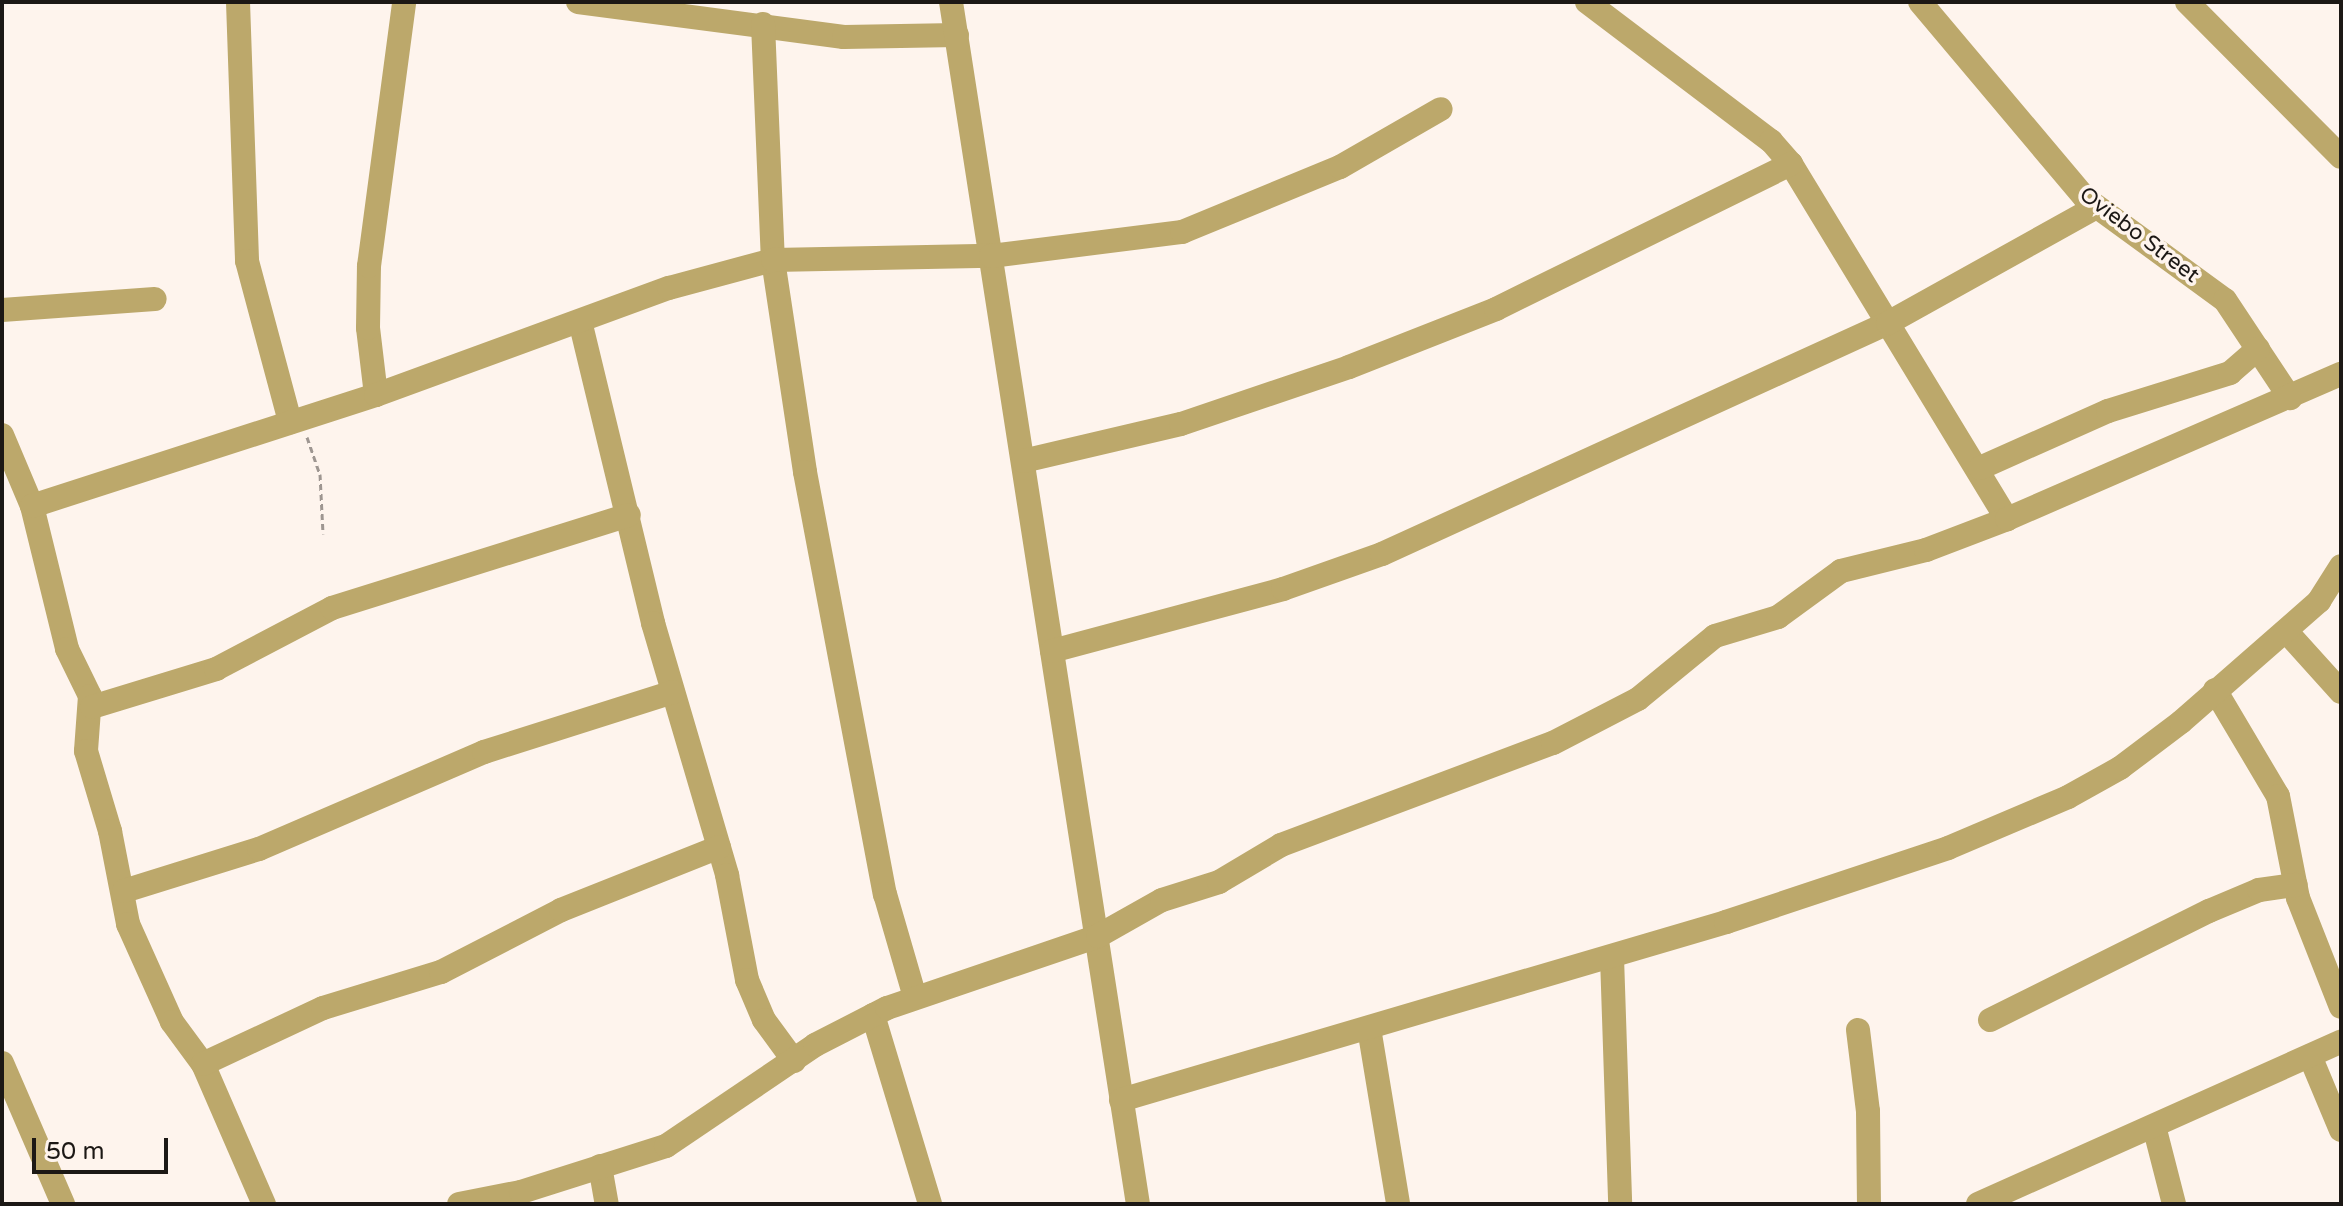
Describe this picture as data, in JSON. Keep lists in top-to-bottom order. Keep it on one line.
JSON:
{"streets":{"street":["Oviebo Street"]},"scale_bar":"50 m"}
